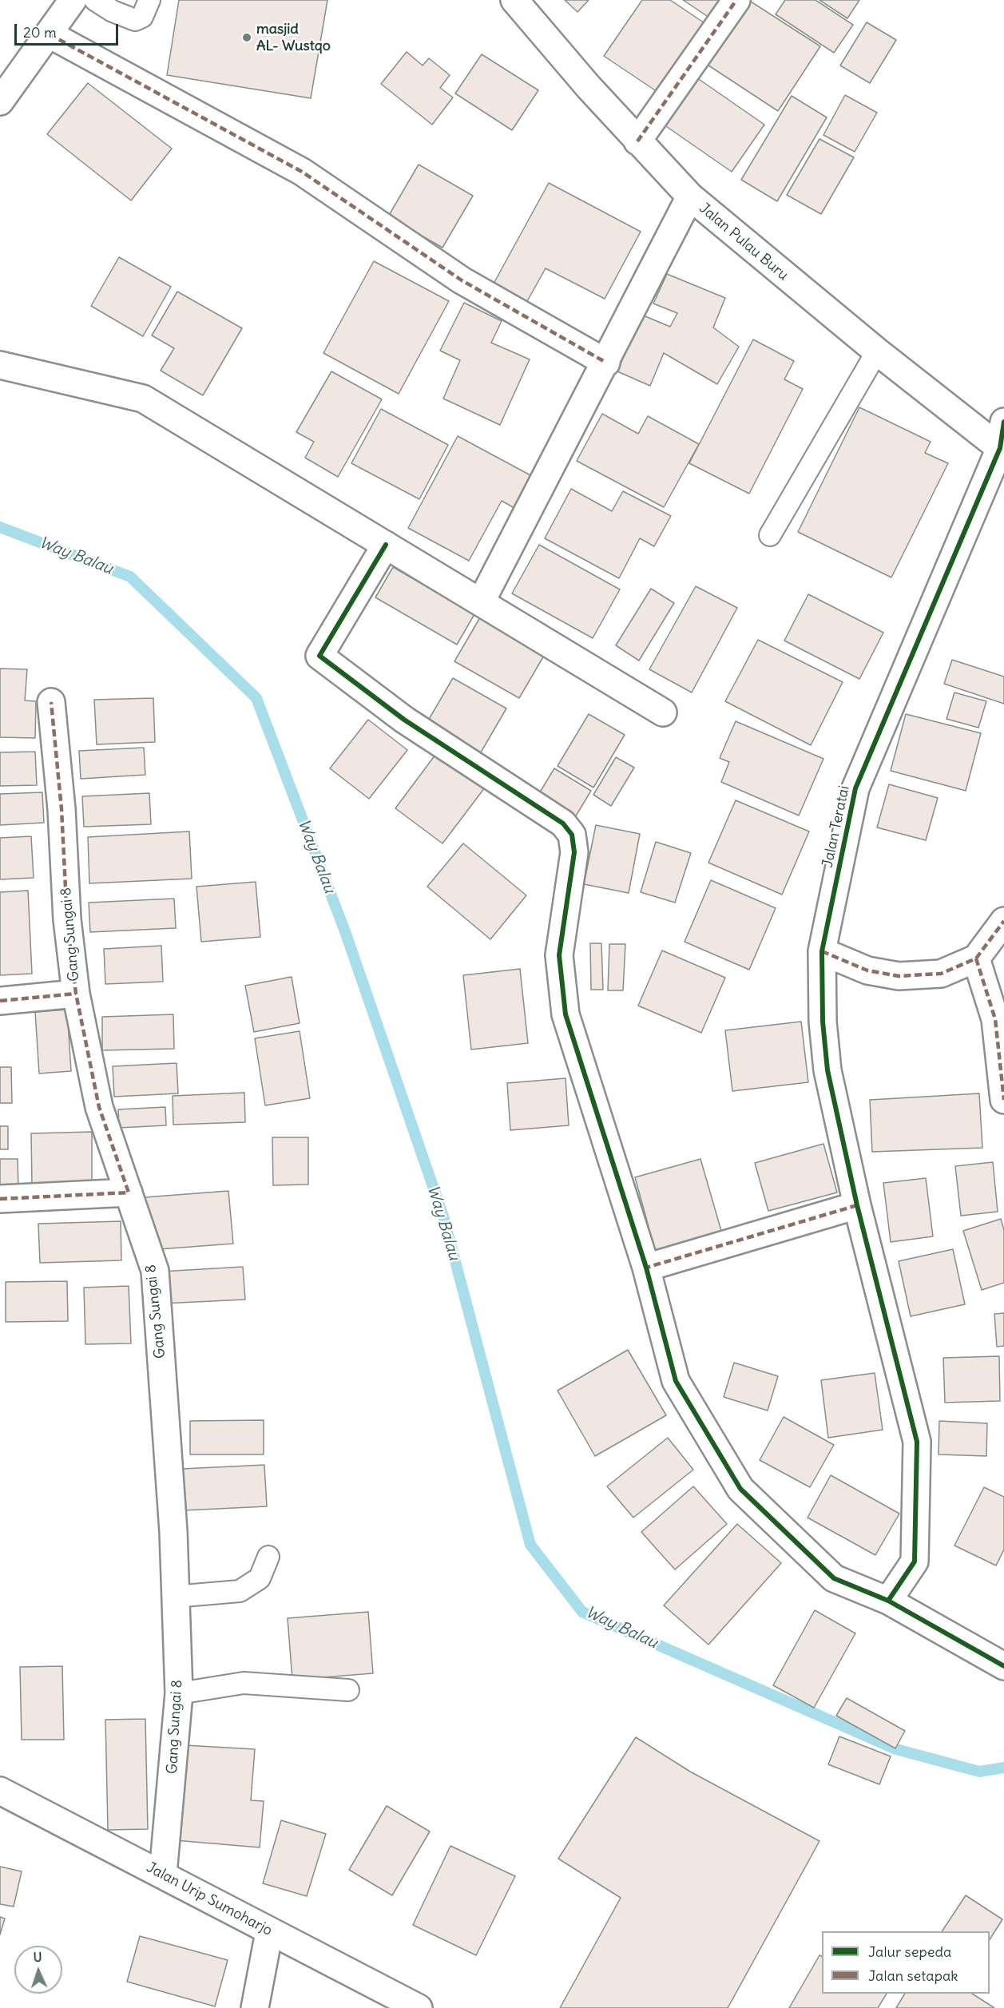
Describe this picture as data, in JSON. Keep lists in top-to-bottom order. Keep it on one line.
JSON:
{"streets":{"street":["Jalan Pulau Buru","Jalan Teratai","Gang Sungai 8","Jalan Urip Sumoharjo"]},"crossings":[["Jalan Pulau Buru","Jalan Teratai"],["Gang Sungai 8","Jalan Urip Sumoharjo"]],"water":["Way Balau"],"places":["masjid AL- Wustqo"],"legend":["Jalur sepeda","Jalan setapak"],"scale_bar":"20 m","north":"top"}
